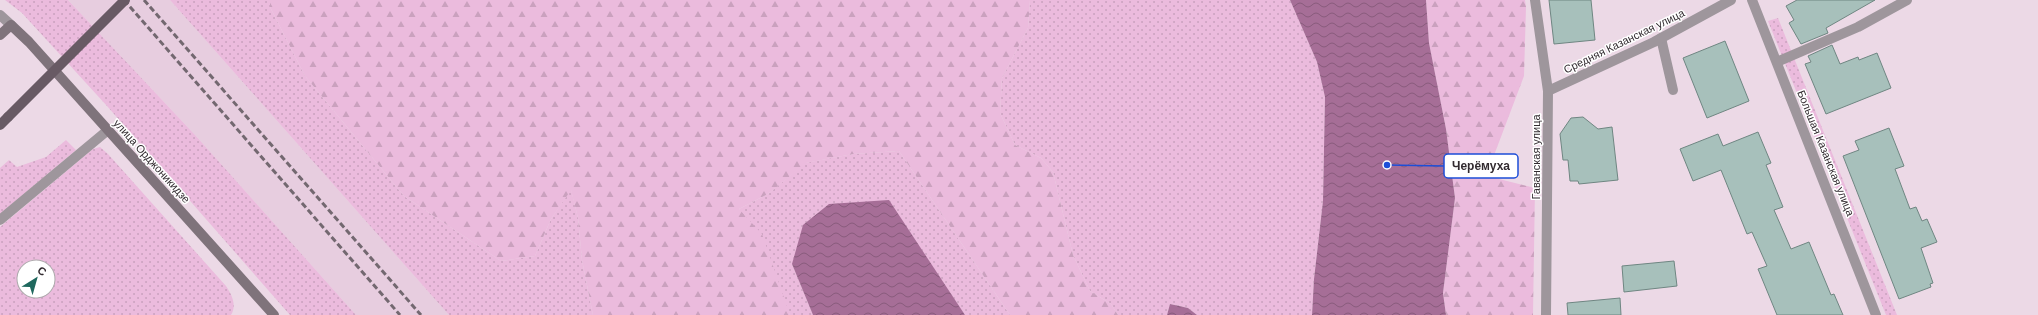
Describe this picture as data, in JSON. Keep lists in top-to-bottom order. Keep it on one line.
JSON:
{"streets":{"street":["Средняя Казанская улица","Большая Казанская улица","Гаванская улица","улица Орджоникидзе"]},"crossings":[["Средняя Казанская улица","Гаванская улица"]],"places":["Черёмуха"],"north":"top right"}
